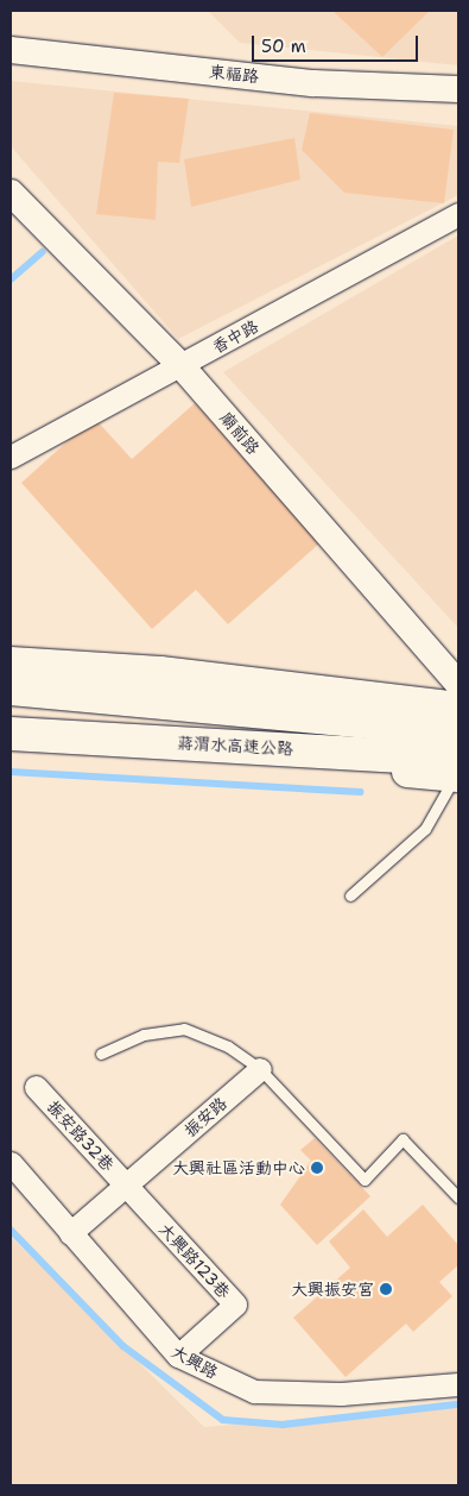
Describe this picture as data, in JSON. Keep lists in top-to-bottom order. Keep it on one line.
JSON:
{"streets":{"highway":["蔣渭水高速公路"],"street":["東福路","香中路","廟前路","振安路","振安路32巷","大興路123巷","大興路"]},"crossings":[["香中路","廟前路"],["振安路","振安路32巷"],["振安路","大興路123巷"],["振安路","大興路"],["振安路32巷","大興路123巷"],["大興路123巷","大興路"]],"places":["大興社區活動中心","大興振安宮"],"scale_bar":"50 m"}
